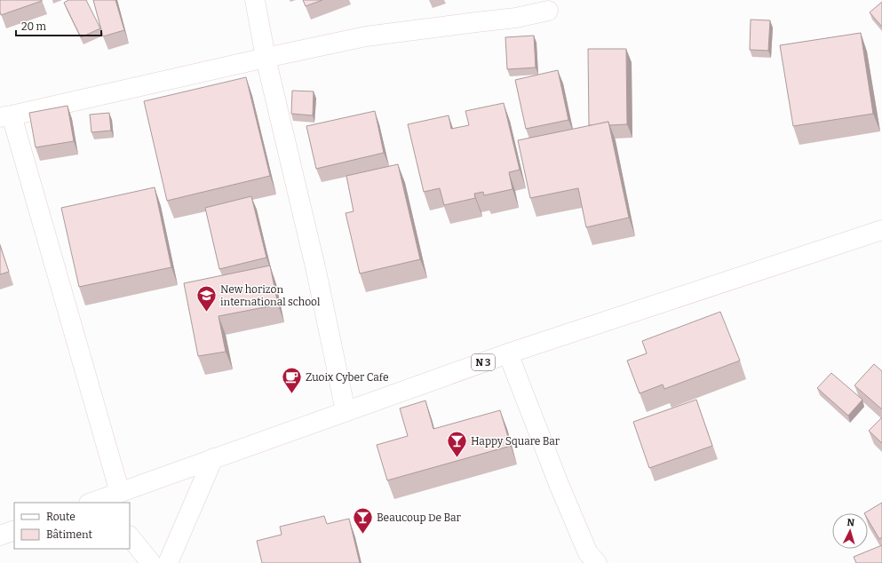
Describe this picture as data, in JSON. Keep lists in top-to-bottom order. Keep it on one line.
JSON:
{"streets":{"main road":["N 3"]},"places":{"school or university":["New horizon international school"],"cafe":["Zuoix Cyber Cafe"],"bar":["Happy Square Bar","Beaucoup De Bar"]},"legend":["Route","Bâtiment"],"scale_bar":"20 m","north":"top"}
